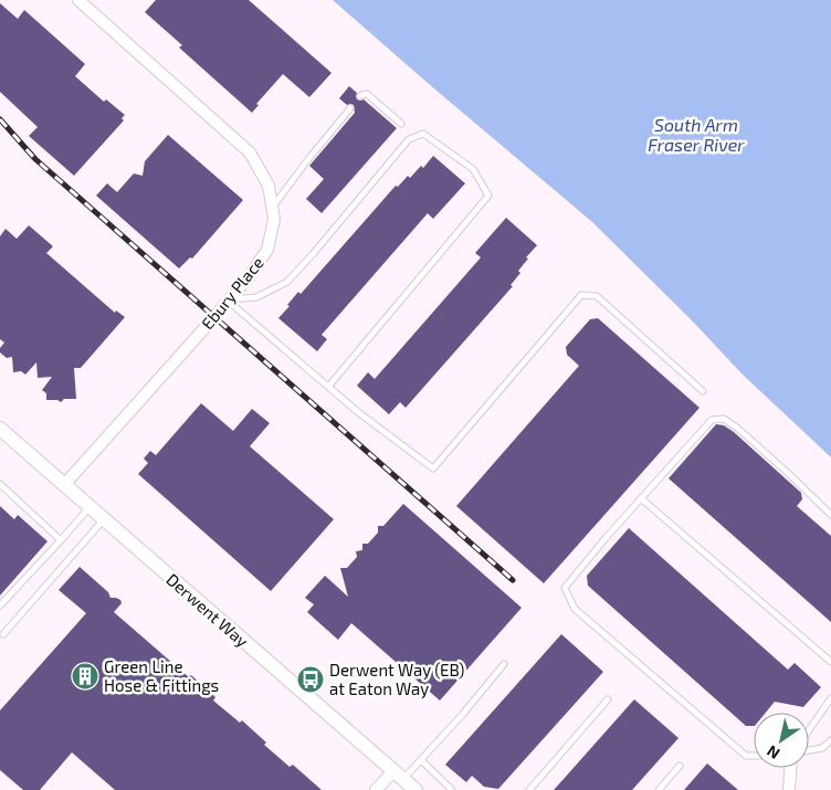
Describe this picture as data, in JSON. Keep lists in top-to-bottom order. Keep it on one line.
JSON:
{"streets":{"street":["Ebury Place","Derwent Way"]},"crossings":[["Ebury Place","Derwent Way"]],"water":["South Arm Fraser River"],"places":{"building":["Green Line Hose & Fittings"],"bus stop":["Derwent Way (EB) at Eaton Way"]},"north":"bottom left"}
